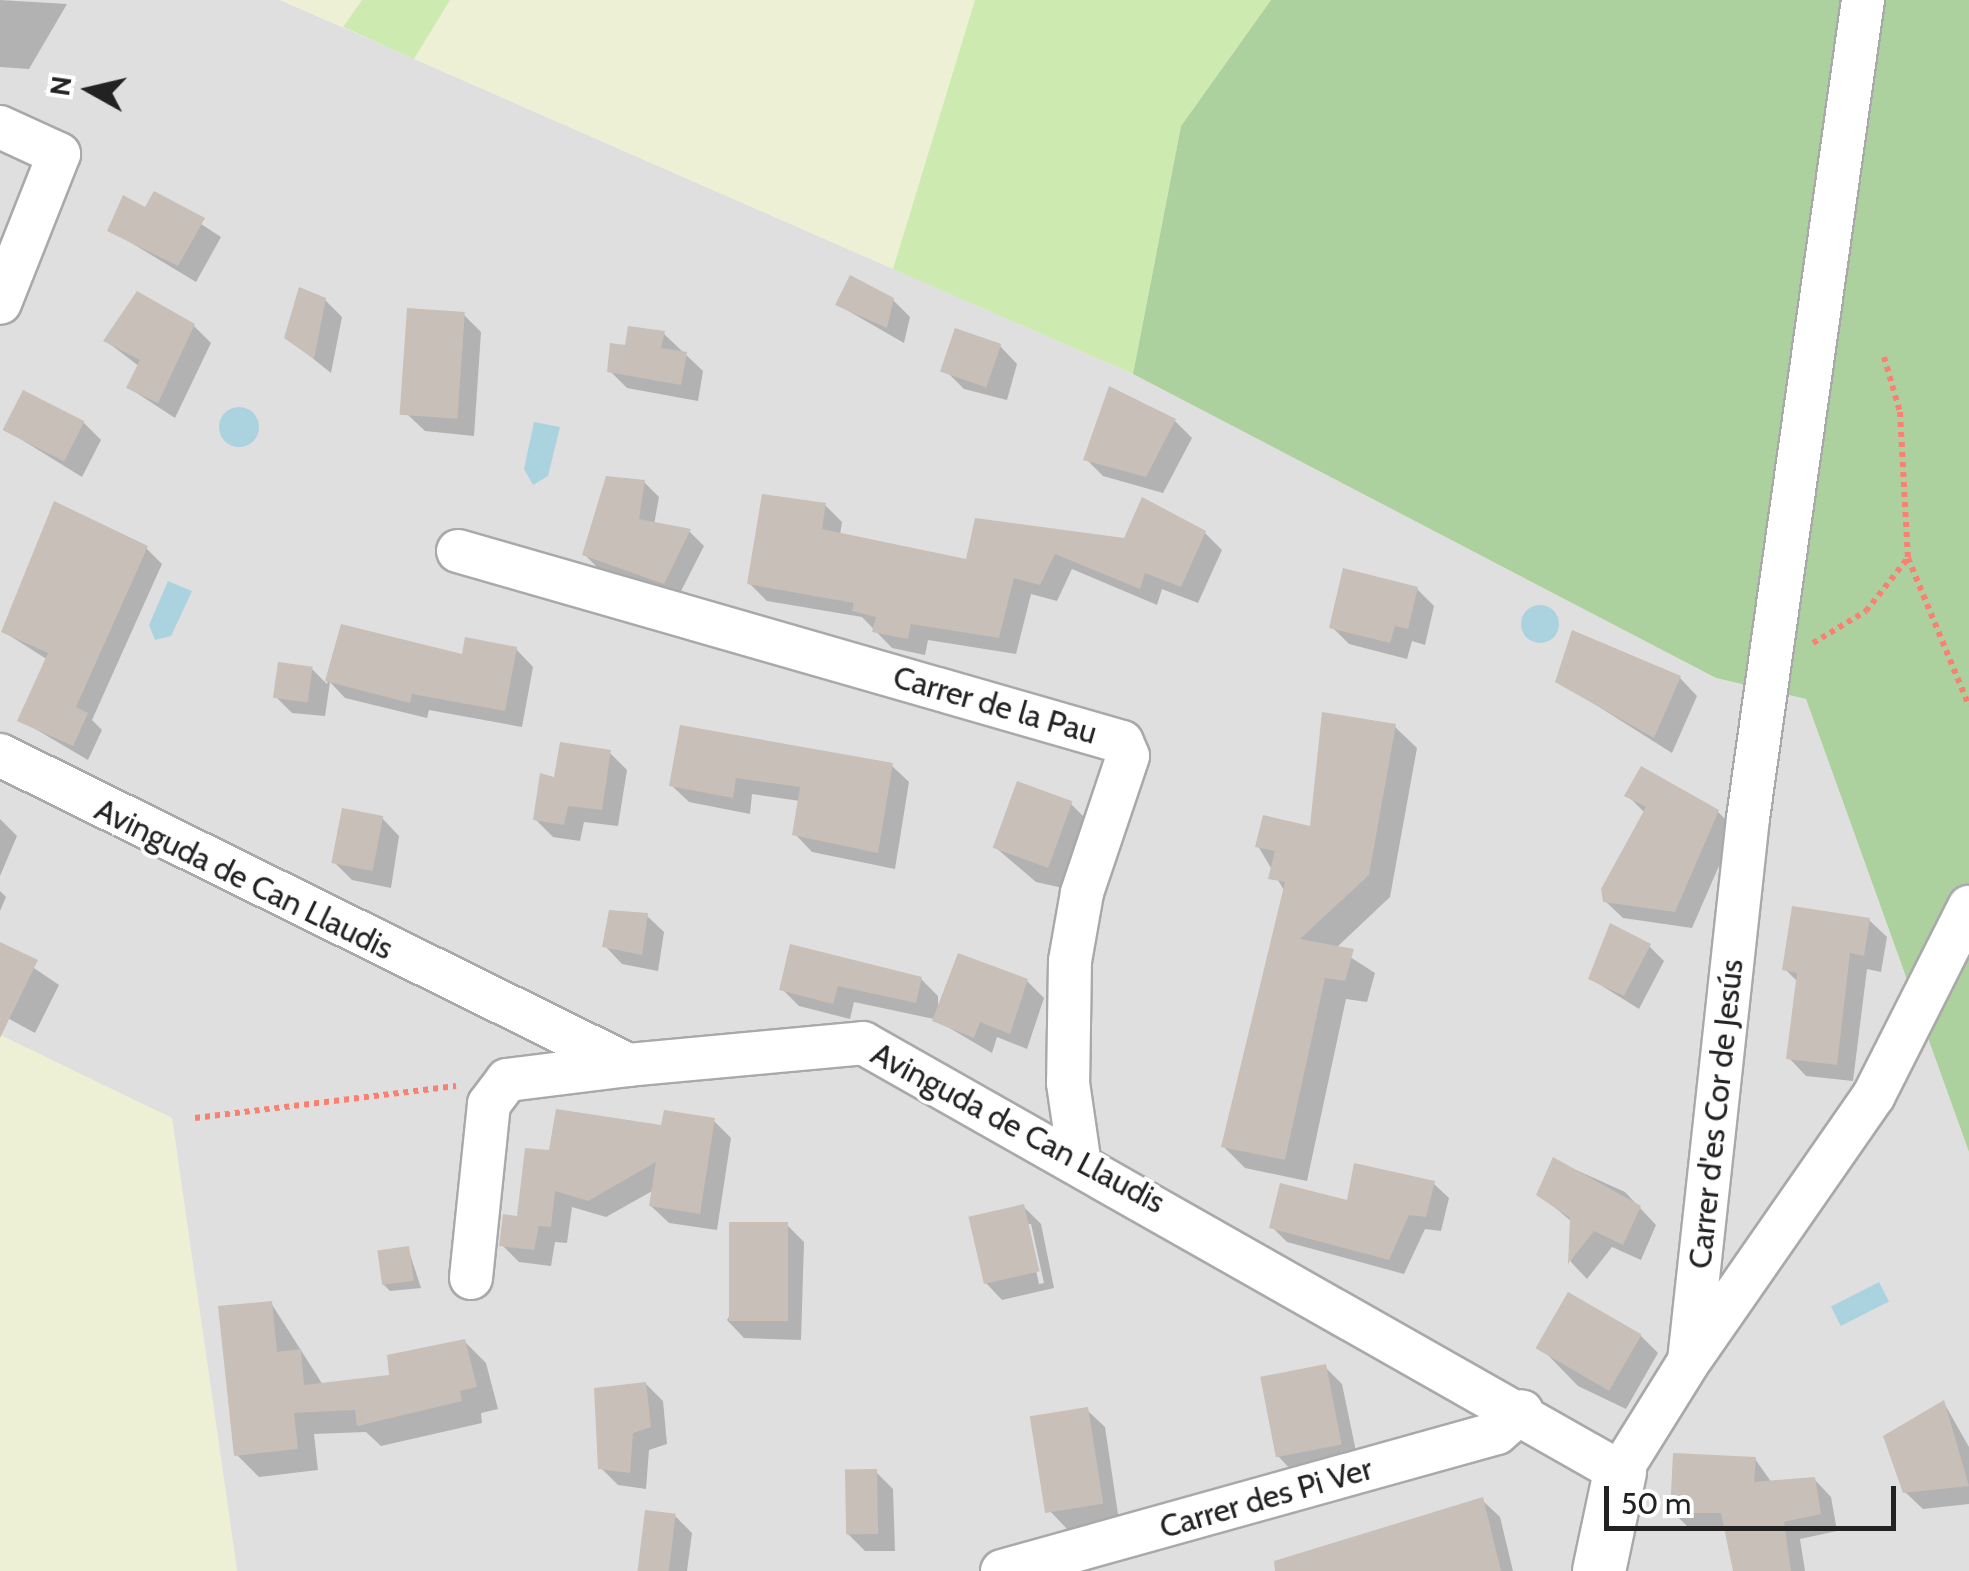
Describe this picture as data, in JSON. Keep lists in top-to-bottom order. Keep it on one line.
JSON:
{"streets":{"street":["Carrer de la Pau","Avinguda de Can Llaudis","Carrer d'es Cor de Jesús","Carrer des Pi Ver"]},"crossings":[["Carrer de la Pau","Avinguda de Can Llaudis"],["Avinguda de Can Llaudis","Carrer d'es Cor de Jesús"],["Avinguda de Can Llaudis","Carrer des Pi Ver"]],"scale_bar":"50 m","north":"left"}
